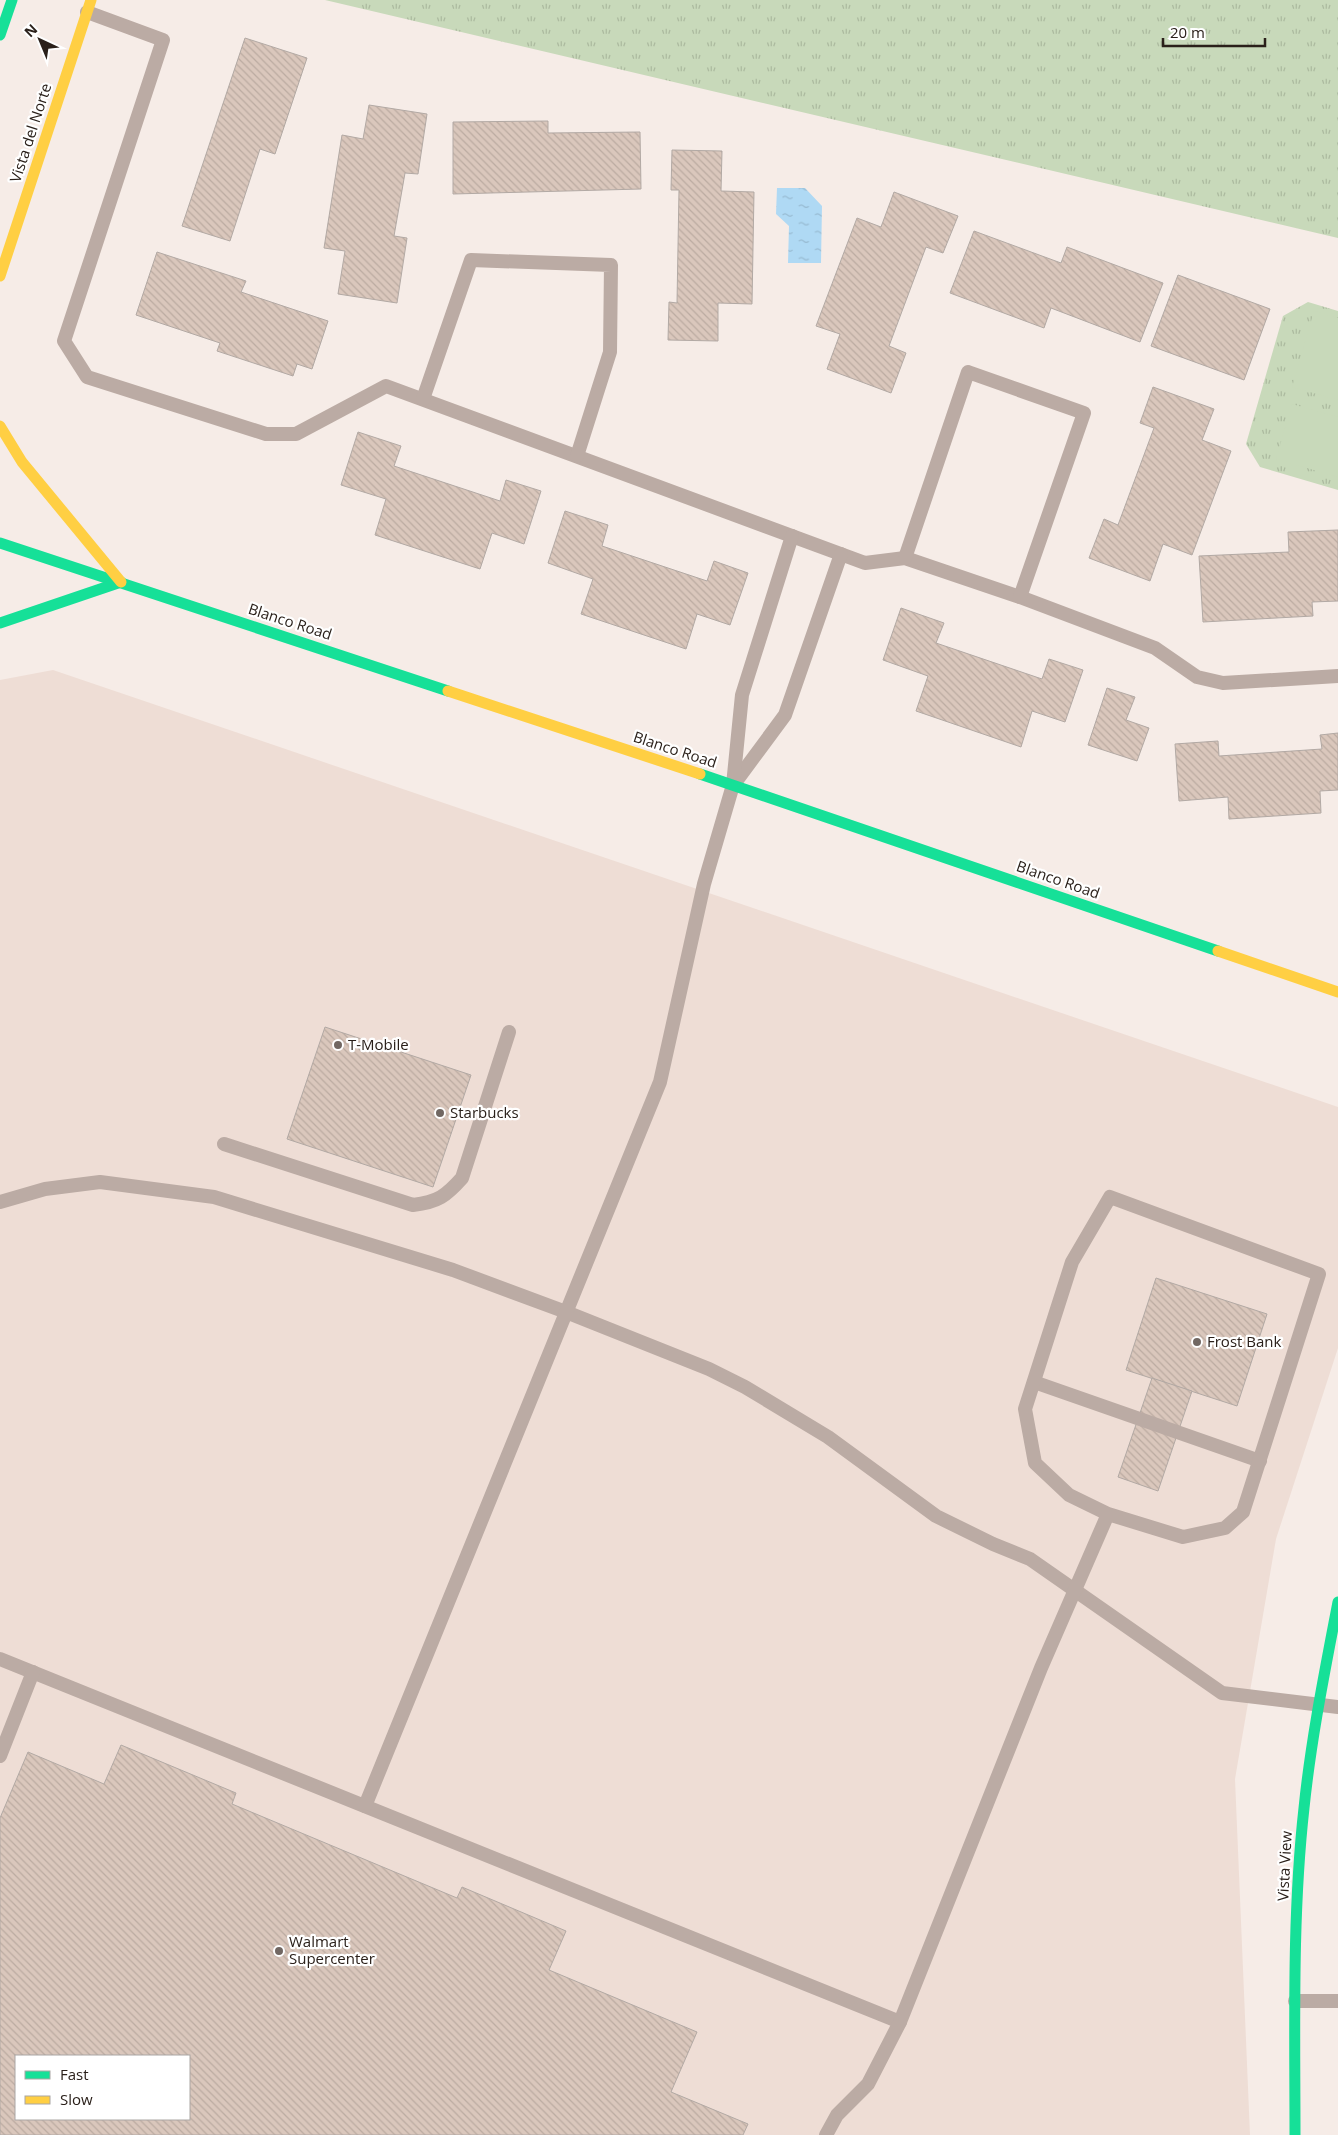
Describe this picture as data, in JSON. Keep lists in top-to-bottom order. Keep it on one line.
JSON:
{"streets":{"main road":["Vista del Norte","Blanco Road","Vista View"]},"places":["T-Mobile","Starbucks","Frost Bank","Walmart Supercenter"],"legend":["Fast","Slow"],"scale_bar":"20 m","north":"top left"}
